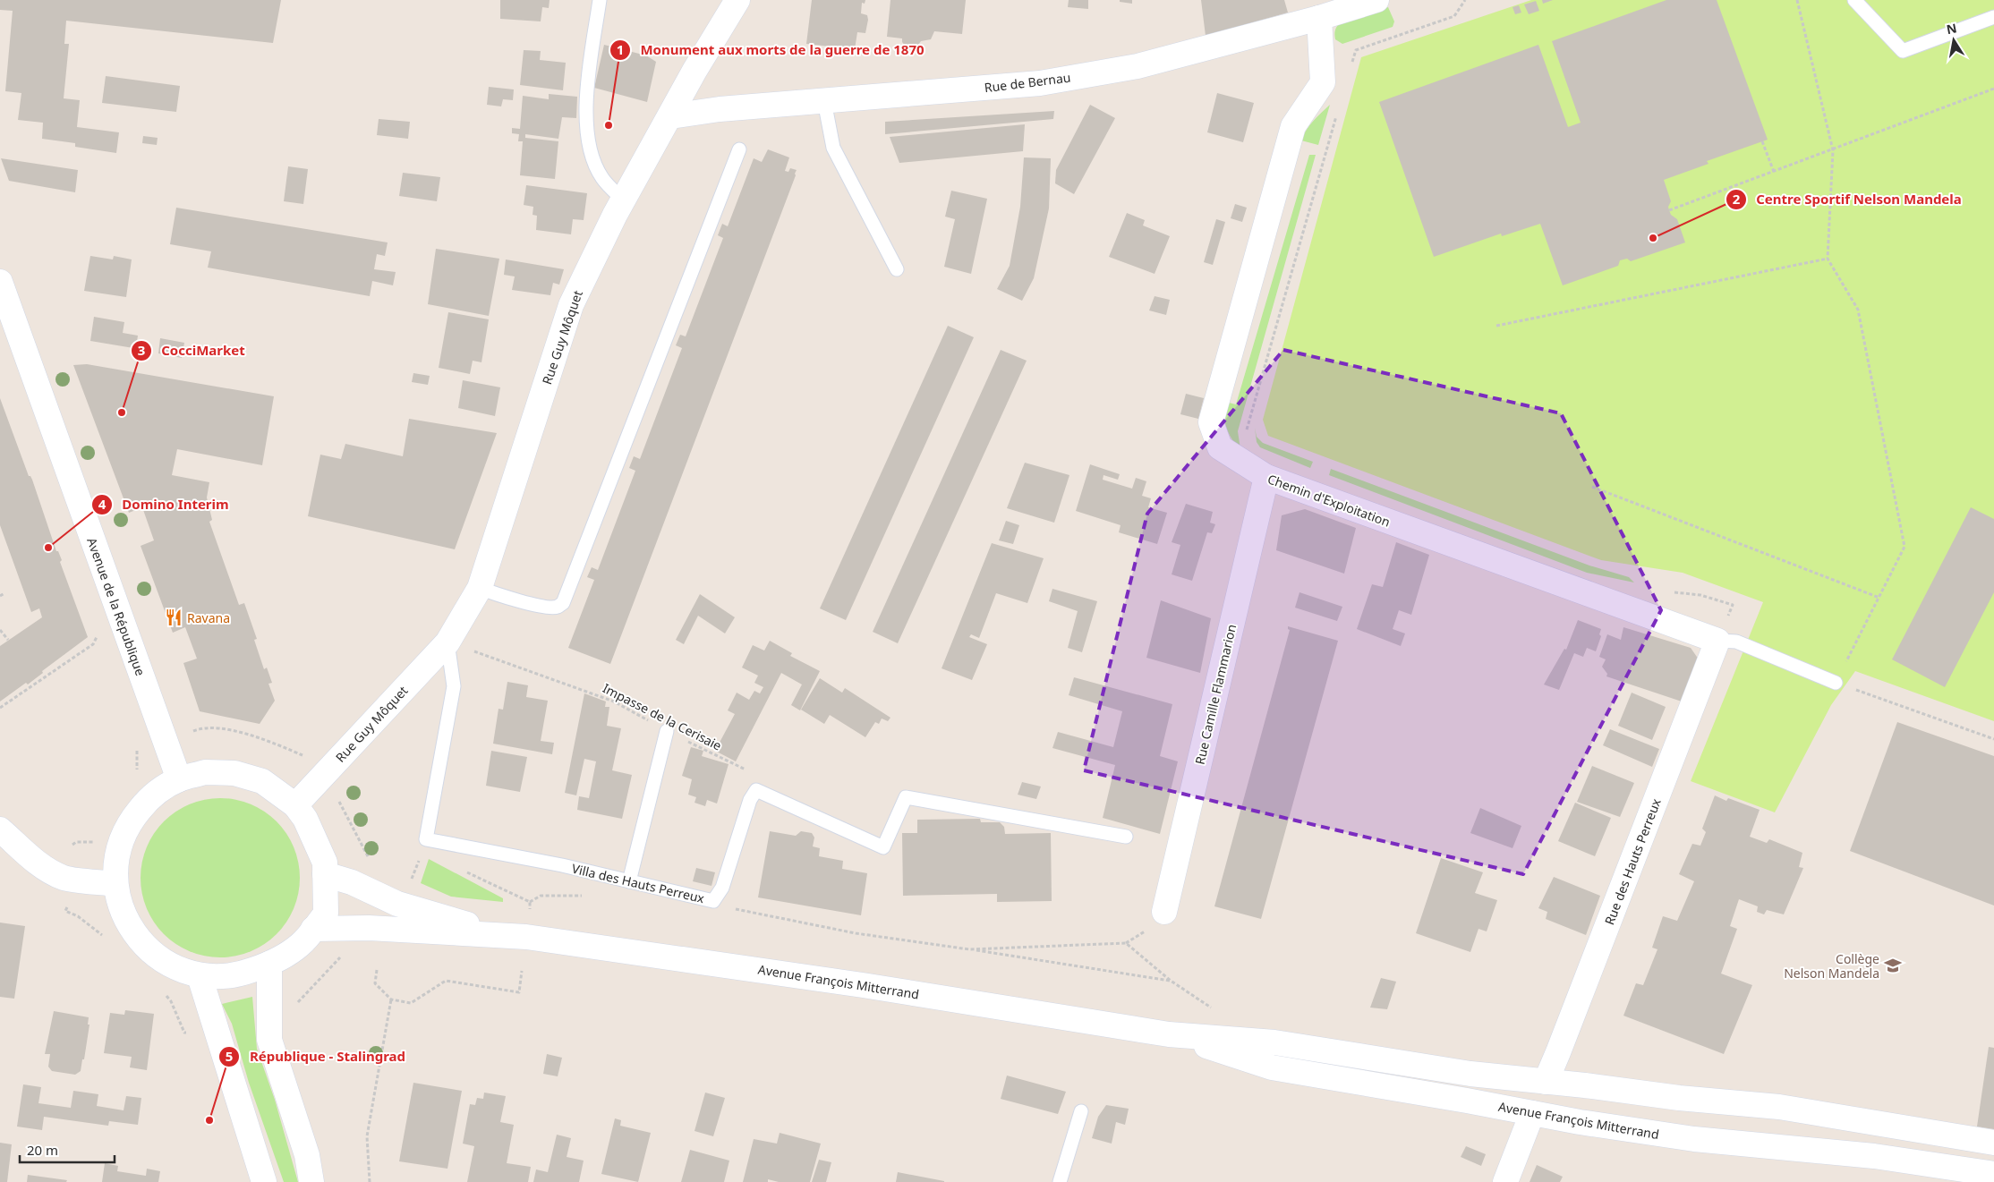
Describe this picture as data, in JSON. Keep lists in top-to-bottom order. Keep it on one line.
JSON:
{"streets":{"main road":["Rue de Bernau","Rue Guy Môquet","Chemin d'Exploitation","Avenue de la République","Rue Camille Flammarion","Rue des Hauts Perreux","Avenue François Mitterrand"],"lane":["Villa des Hauts Perreux"],"path":["Impasse de la Cerisaie"]},"crossings":[["Rue de Bernau","Rue Guy Môquet"],["Rue de Bernau","Chemin d'Exploitation"],["Chemin d'Exploitation","Rue Camille Flammarion"],["Chemin d'Exploitation","Rue des Hauts Perreux"],["Impasse de la Cerisaie","Villa des Hauts Perreux"],["Rue des Hauts Perreux","Avenue François Mitterrand"]],"places":{"other":["Monument aux morts de la guerre de 1870","Centre Sportif Nelson Mandela","CocciMarket","Domino Interim","République - Stalingrad"],"restaurant":["Ravana"],"school or university":["Collège Nelson Mandela"]},"scale_bar":"20 m","north":"top"}
